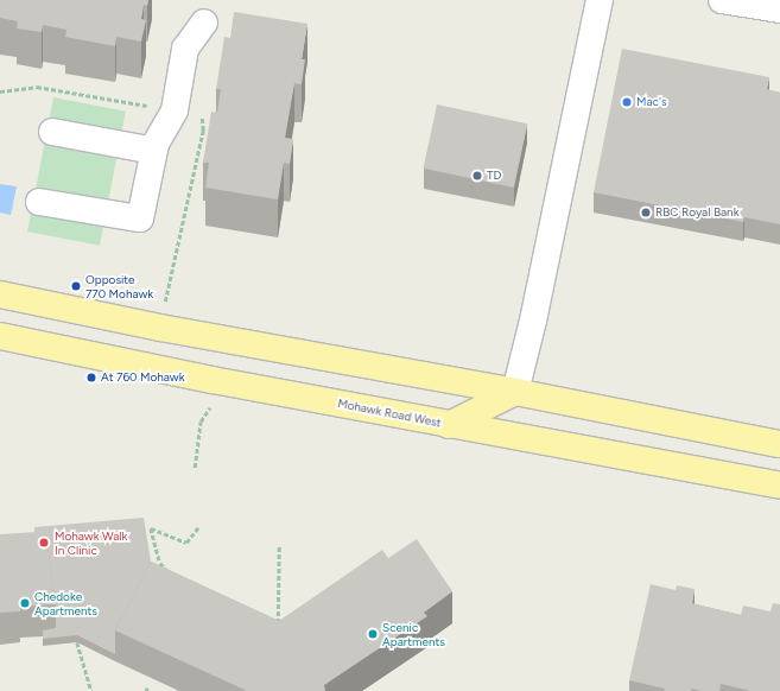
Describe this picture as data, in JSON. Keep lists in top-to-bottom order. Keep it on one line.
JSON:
{"streets":{"main road":["Mohawk Road West"]},"places":["Mac's","TD","RBC Royal Bank","Opposite 770 Mohawk","At 760 Mohawk","Mohawk Walk In Clinic","Chedoke Apartments","Scenic Apartments"]}
